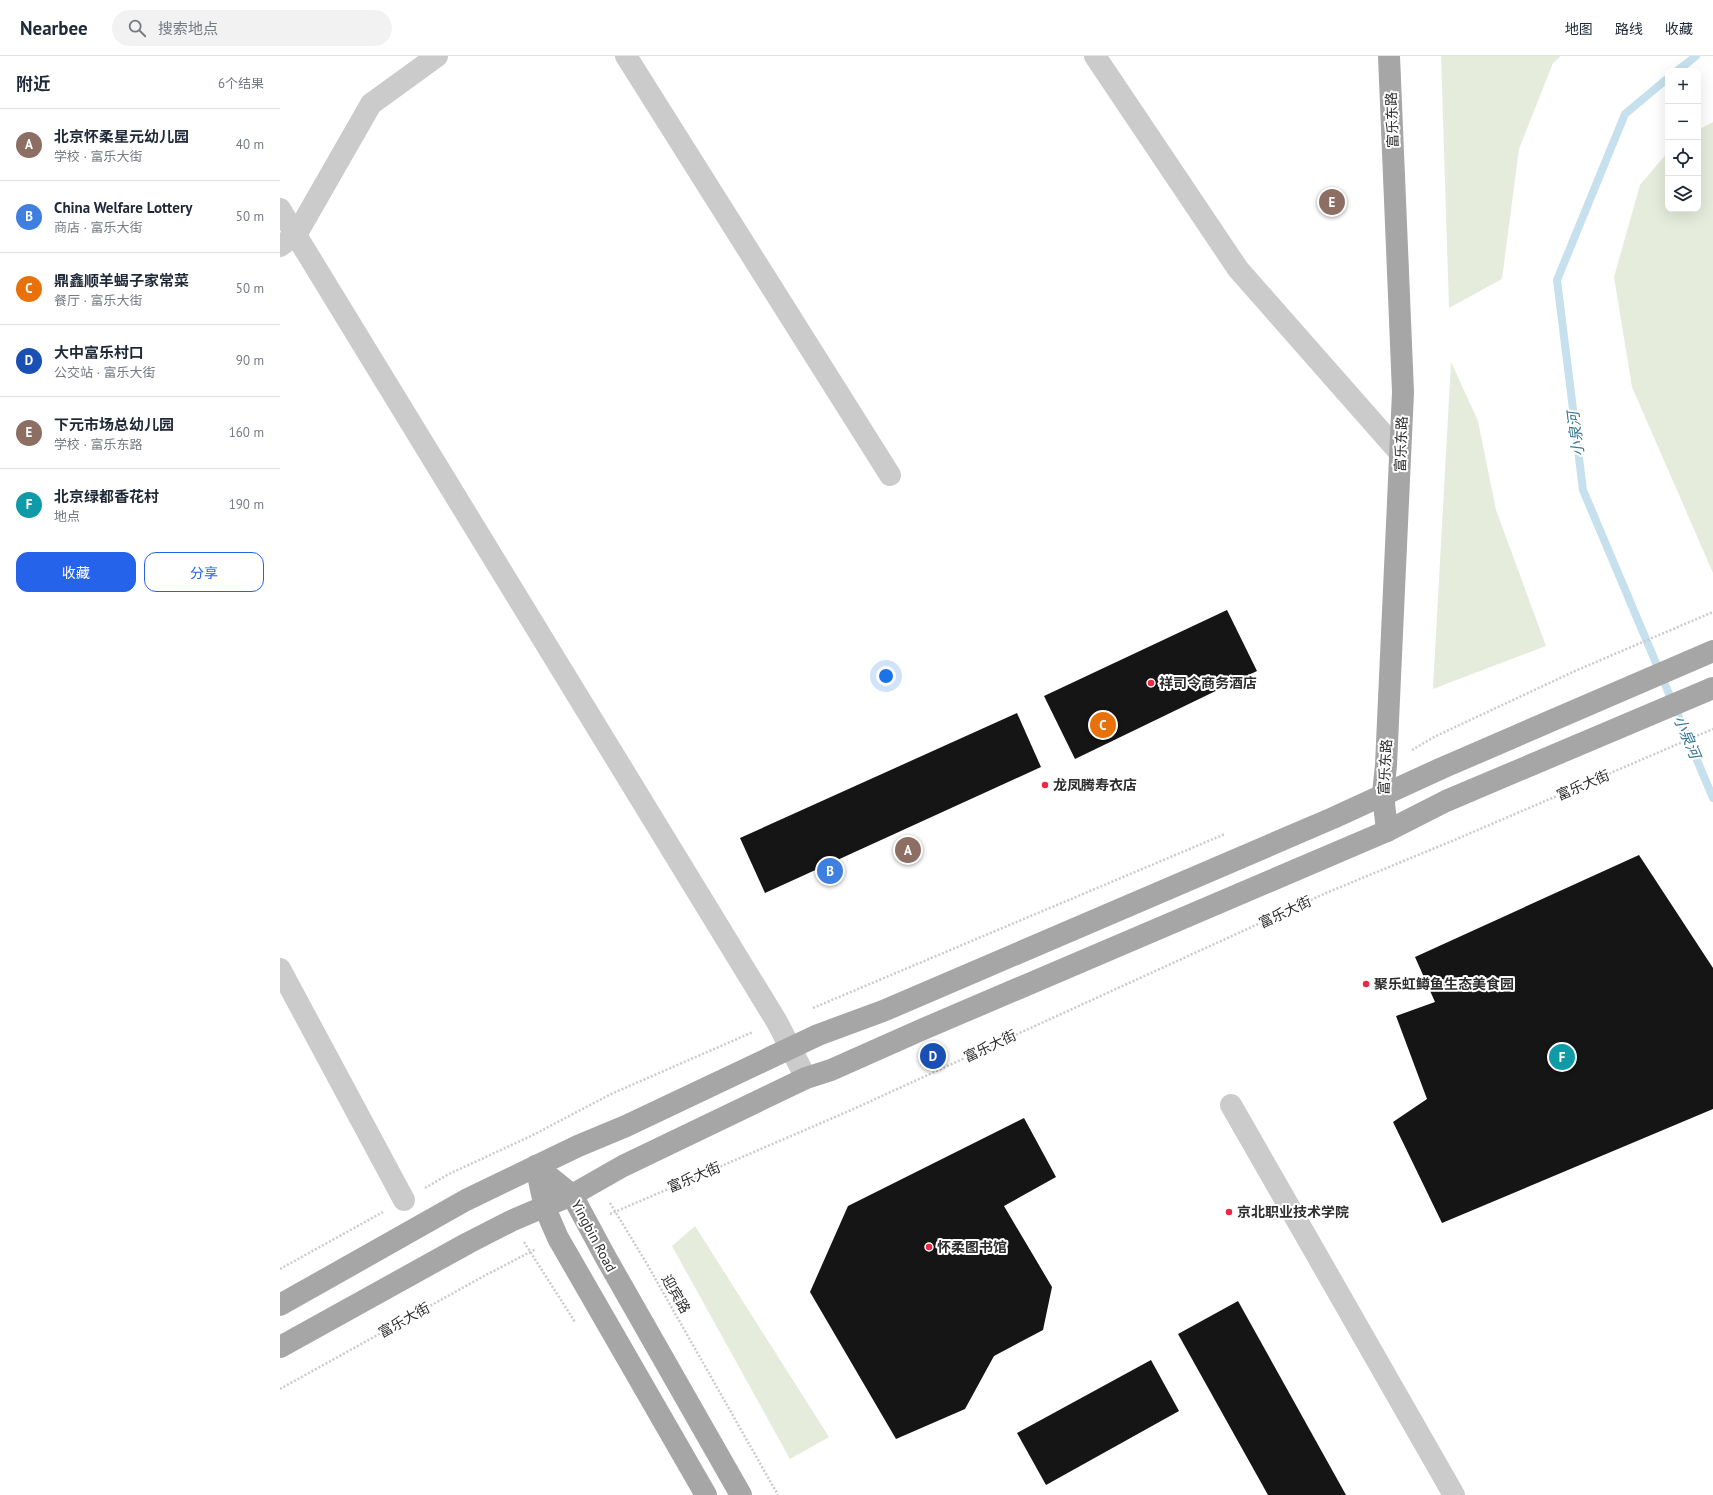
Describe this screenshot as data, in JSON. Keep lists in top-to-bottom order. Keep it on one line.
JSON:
{"streets":{"main road":["富乐东路","Yingbin Road"],"path":["富乐大街","迎宾路"]},"crossings":[["富乐大街","Yingbin Road"],["富乐大街","迎宾路"]],"water":["小泉河"],"places":["祥司令商务酒店","龙凤腾寿衣店","聚乐虹鳟鱼生态美食园","京北职业技术学院","怀柔图书馆"],"page":{"header":"Nearbee","search":"搜索地点","nav":["地图","路线","收藏"],"heading":["附近","6个结果"],"map_buttons":["+","−"],"list":[{"mark":"A","name":"北京怀柔星元幼儿园","note":"学校 · 富乐大街","value":"40 m"},{"mark":"B","name":"China Welfare Lottery","note":"商店 · 富乐大街","value":"50 m"},{"mark":"C","name":"鼎鑫顺羊蝎子家常菜","note":"餐厅 · 富乐大街","value":"50 m"},{"mark":"D","name":"大中富乐村口","note":"公交站 · 富乐大街","value":"90 m"},{"mark":"E","name":"下元市场总幼儿园","note":"学校 · 富乐东路","value":"160 m"},{"mark":"F","name":"北京绿都香花村","note":"地点","value":"190 m"}],"pins":["E","C","A","B","D","F"],"buttons":["收藏","分享"]}}
